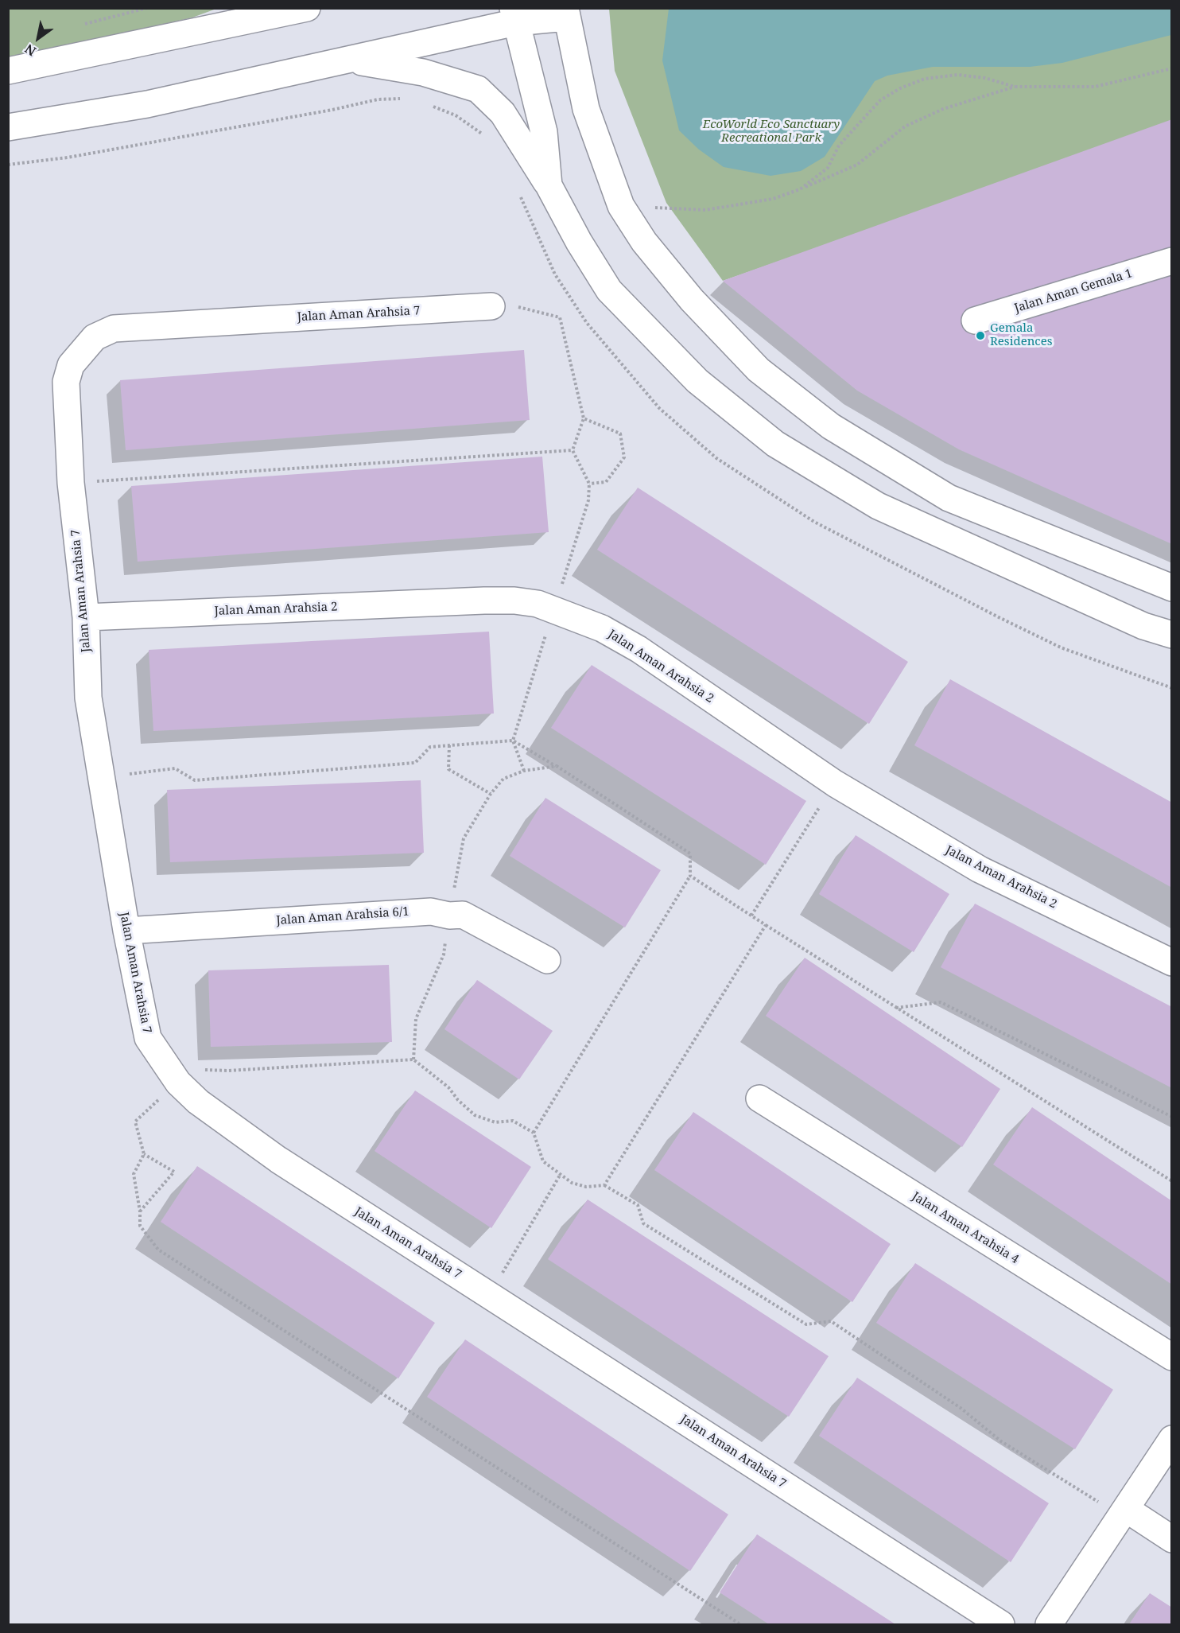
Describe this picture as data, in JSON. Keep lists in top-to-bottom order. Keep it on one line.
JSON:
{"streets":{"street":["Jalan Aman Gemala 1","Jalan Aman Arahsia 7","Jalan Aman Arahsia 2","Jalan Aman Arahsia 6/1","Jalan Aman Arahsia 4"]},"crossings":[["Jalan Aman Arahsia 7","Jalan Aman Arahsia 2"],["Jalan Aman Arahsia 7","Jalan Aman Arahsia 6/1"]],"parks":["EcoWorld Eco Sanctuary Recreational Park"],"places":["Gemala Residences"],"north":"bottom left"}
